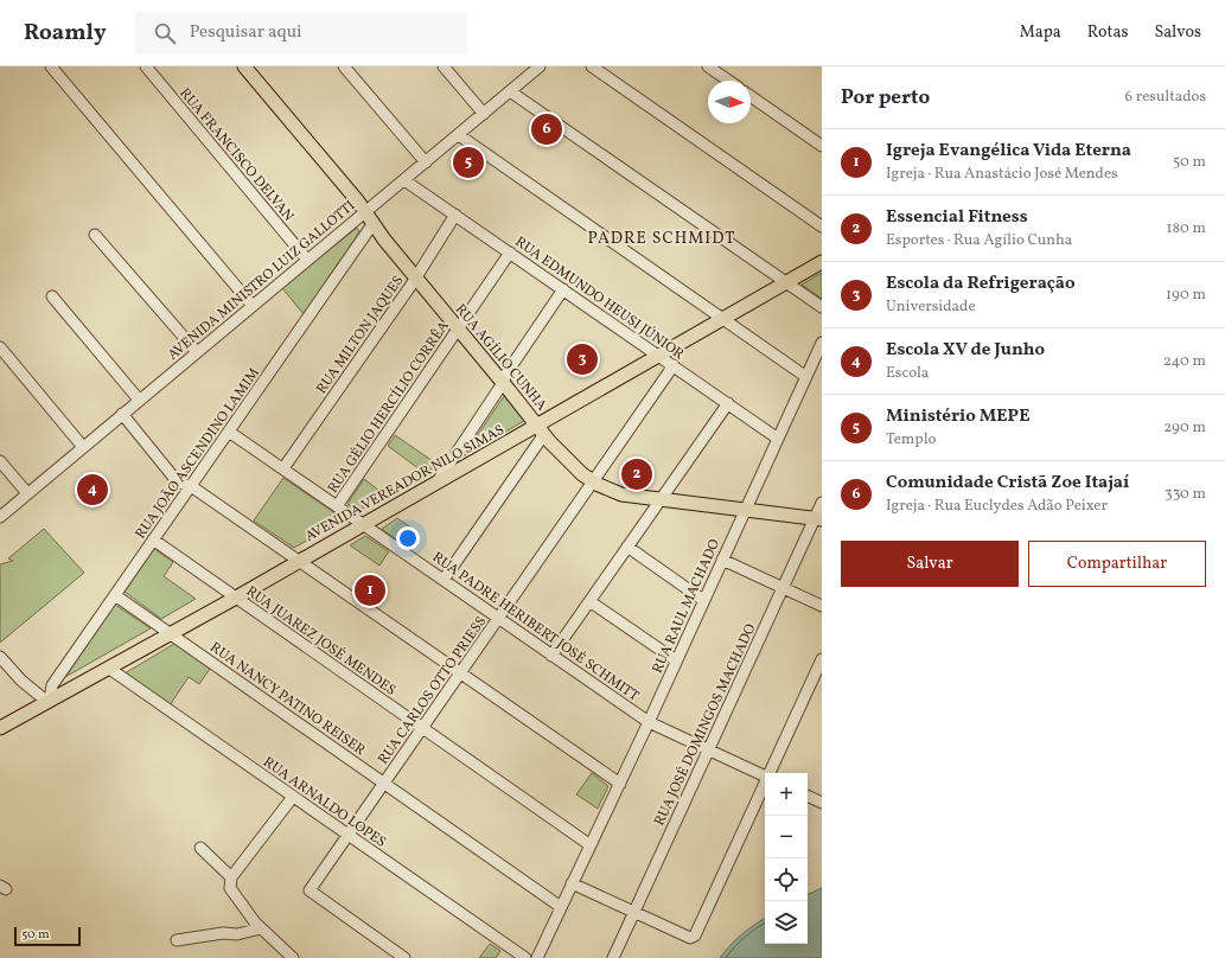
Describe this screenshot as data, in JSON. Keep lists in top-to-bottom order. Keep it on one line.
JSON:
{"streets":{"main road":["RUA AGÍLIO CUNHA","AVENIDA VEREADOR NILO SIMAS"],"street":["RUA FRANCISCO DELVAN","AVENIDA MINISTRO LUIZ GALLOTTI","RUA EDMUNDO HEUSI JÚNIOR","RUA MILTON JAQUES","RUA GÉLIO HERCÍLIO CORRÊA","RUA JOÃO ASCENDINO LAMIM","RUA RAUL MACHADO","RUA PADRE HERIBERT JOSÉ SCHMITT","RUA JUAREZ JOSÉ MENDES","RUA CARLOS OTTO PRIESS","RUA NANCY PATINO REISER","RUA JOSÉ DOMINGOS MACHADO","RUA ARNALDO LOPES"]},"crossings":[["RUA FRANCISCO DELVAN","AVENIDA MINISTRO LUIZ GALLOTTI"],["AVENIDA MINISTRO LUIZ GALLOTTI","RUA EDMUNDO HEUSI JÚNIOR"],["AVENIDA MINISTRO LUIZ GALLOTTI","RUA AGÍLIO CUNHA"],["RUA EDMUNDO HEUSI JÚNIOR","RUA MILTON JAQUES"],["RUA EDMUNDO HEUSI JÚNIOR","RUA GÉLIO HERCÍLIO CORRÊA"],["RUA EDMUNDO HEUSI JÚNIOR","AVENIDA VEREADOR NILO SIMAS"],["RUA EDMUNDO HEUSI JÚNIOR","RUA RAUL MACHADO"],["RUA EDMUNDO HEUSI JÚNIOR","RUA CARLOS OTTO PRIESS"],["RUA MILTON JAQUES","RUA AGÍLIO CUNHA"],["RUA MILTON JAQUES","RUA PADRE HERIBERT JOSÉ SCHMITT"],["RUA AGÍLIO CUNHA","RUA GÉLIO HERCÍLIO CORRÊA"],["RUA AGÍLIO CUNHA","RUA JOÃO ASCENDINO LAMIM"],["RUA AGÍLIO CUNHA","AVENIDA VEREADOR NILO SIMAS"],["RUA AGÍLIO CUNHA","RUA RAUL MACHADO"],["RUA AGÍLIO CUNHA","RUA CARLOS OTTO PRIESS"],["RUA AGÍLIO CUNHA","RUA JOSÉ DOMINGOS MACHADO"],["RUA GÉLIO HERCÍLIO CORRÊA","RUA PADRE HERIBERT JOSÉ SCHMITT"],["RUA JOÃO ASCENDINO LAMIM","AVENIDA VEREADOR NILO SIMAS"],["RUA JOÃO ASCENDINO LAMIM","RUA PADRE HERIBERT JOSÉ SCHMITT"],["RUA JOÃO ASCENDINO LAMIM","RUA JUAREZ JOSÉ MENDES"],["RUA JOÃO ASCENDINO LAMIM","RUA NANCY PATINO REISER"],["AVENIDA VEREADOR NILO SIMAS","RUA PADRE HERIBERT JOSÉ SCHMITT"],["AVENIDA VEREADOR NILO SIMAS","RUA JUAREZ JOSÉ MENDES"],["AVENIDA VEREADOR NILO SIMAS","RUA NANCY PATINO REISER"],["AVENIDA VEREADOR NILO SIMAS","RUA ARNALDO LOPES"],["RUA RAUL MACHADO","RUA PADRE HERIBERT JOSÉ SCHMITT"],["RUA RAUL MACHADO","RUA JUAREZ JOSÉ MENDES"],["RUA RAUL MACHADO","RUA NANCY PATINO REISER"],["RUA PADRE HERIBERT JOSÉ SCHMITT","RUA CARLOS OTTO PRIESS"],["RUA PADRE HERIBERT JOSÉ SCHMITT","RUA JOSÉ DOMINGOS MACHADO"],["RUA JUAREZ JOSÉ MENDES","RUA CARLOS OTTO PRIESS"],["RUA CARLOS OTTO PRIESS","RUA NANCY PATINO REISER"],["RUA CARLOS OTTO PRIESS","RUA ARNALDO LOPES"]],"districts":["PADRE SCHMIDT"],"scale_bar":"50 m","north":"right","page":{"header":"Roamly","search":"Pesquisar aqui","nav":["Mapa","Rotas","Salvos"],"heading":["Por perto","6 resultados"],"pins":["6","5","3","2","4","1"],"list":[{"mark":"1","name":"Igreja Evangélica Vida Eterna","note":"Igreja · Rua Anastácio José Mendes","value":"50 m"},{"mark":"2","name":"Essencial Fitness","note":"Esportes · Rua Agílio Cunha","value":"180 m"},{"mark":"3","name":"Escola da Refrigeração","note":"Universidade","value":"190 m"},{"mark":"4","name":"Escola XV de Junho","note":"Escola","value":"240 m"},{"mark":"5","name":"Ministério MEPE","note":"Templo","value":"290 m"},{"mark":"6","name":"Comunidade Cristã Zoe Itajaí","note":"Igreja · Rua Euclydes Adão Peixer","value":"330 m"}],"buttons":["Salvar","Compartilhar"],"map_buttons":["+","−"],"scale":"50 m"}}
